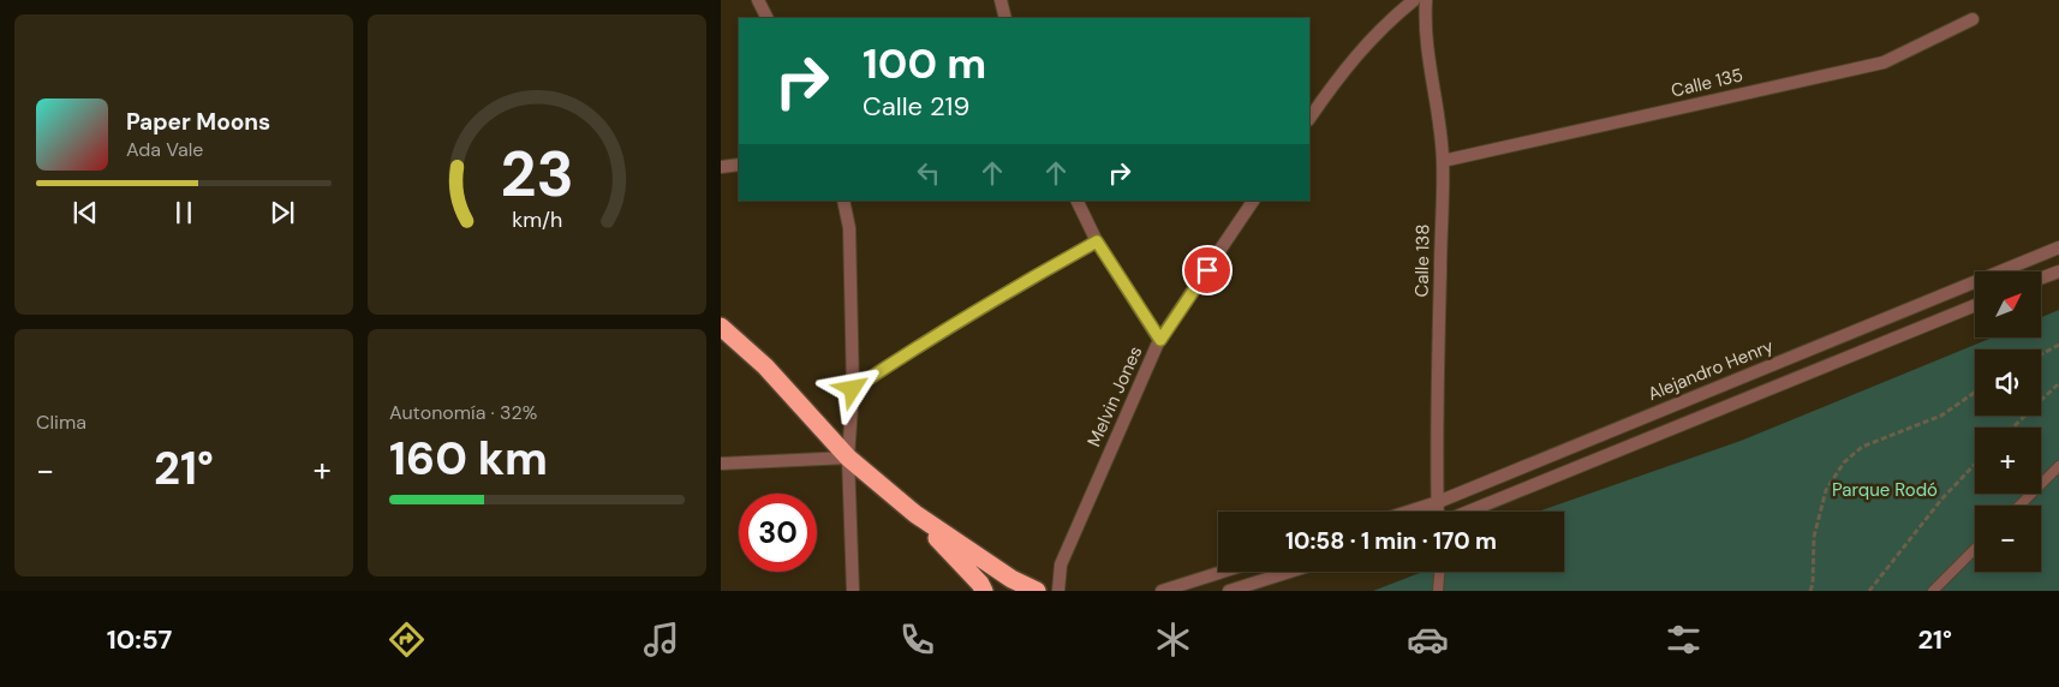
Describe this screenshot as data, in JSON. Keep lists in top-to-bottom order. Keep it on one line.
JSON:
{"streets":{"street":["Calle 135","Calle 138","Alejandro Henry","Melvin Jones"]},"crossings":[["Calle 135","Calle 138"],["Calle 138","Alejandro Henry"]],"parks":["Parque Rodó"],"north":"top right","page":{"turn":["100 m","Calle 219"],"song":["Paper Moons","Ada Vale"],"map_buttons":["+","−"],"tile":["Clima",["Autonomía · 32%","160 km"]],"heat":["−","21°","+"],"limit":"30","trip":"10:58 · 1 min · 170 m","tabs":["10:57","21°"],"gauge":["23","km/h"]}}
